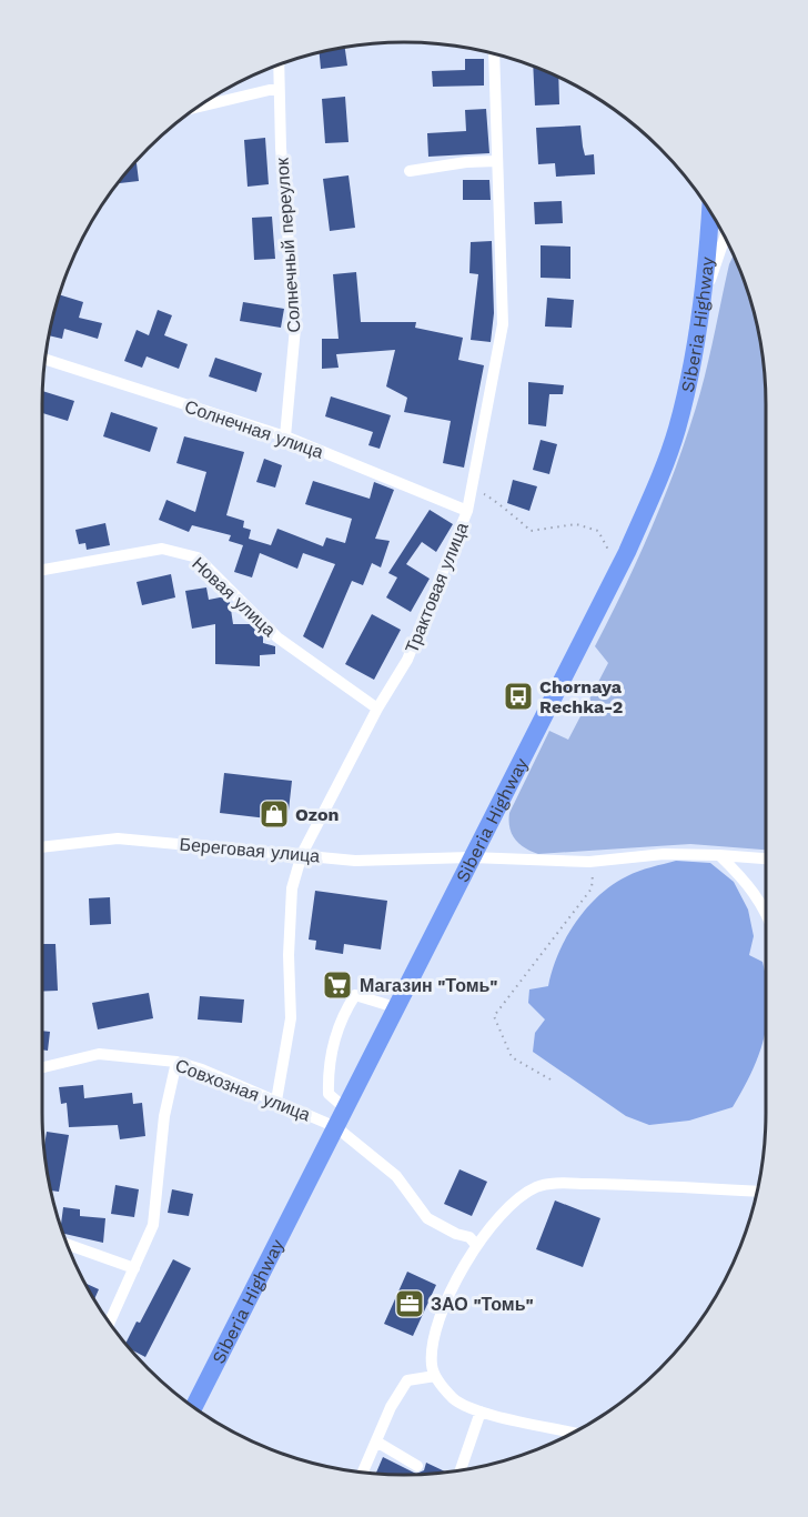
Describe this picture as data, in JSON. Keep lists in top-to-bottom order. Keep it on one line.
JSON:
{"streets":{"highway":["Siberia Highway"],"street":["Солнечный переулок","Солнечная улица","Трактовая улица","Новая улица","Береговая улица","Совхозная улица"]},"crossings":[["Солнечный переулок","Солнечная улица"],["Siberia Highway","Береговая улица"],["Siberia Highway","Совхозная улица"],["Солнечная улица","Трактовая улица"],["Трактовая улица","Новая улица"],["Трактовая улица","Береговая улица"],["Трактовая улица","Совхозная улица"]],"places":{"bus stop":["Chornaya Rechka-2"],"shop":["Ozon"],"supermarket":["Магазин \"Томь\""],"office":["ЗАО \"Томь\""]}}
